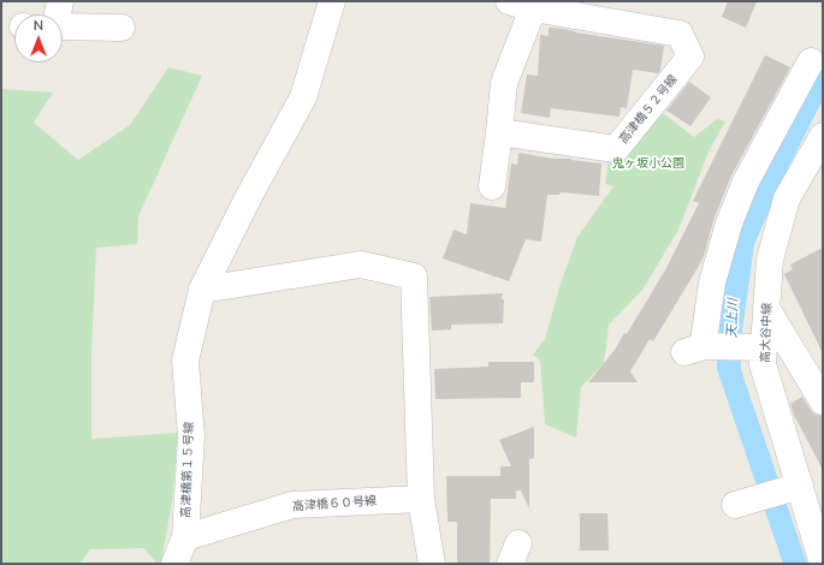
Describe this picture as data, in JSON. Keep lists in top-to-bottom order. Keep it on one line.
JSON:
{"streets":{"street":["高津橋５２号線","高大谷中線","高津橋第１５号線","高津橋６０号線"]},"crossings":[["高津橋第１５号線","高津橋６０号線"]],"water":["天上川"],"parks":["鬼ヶ坂小公園"],"north":"top"}
